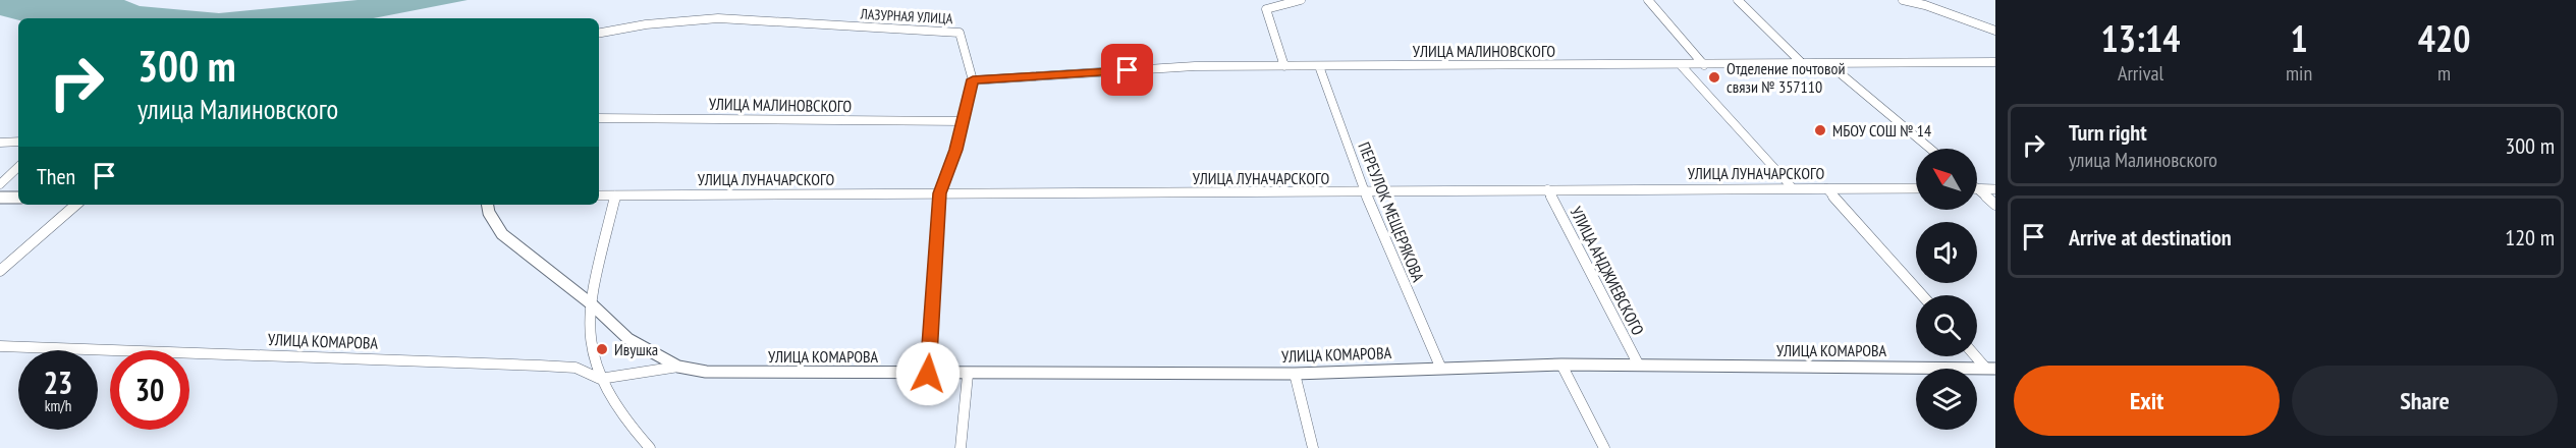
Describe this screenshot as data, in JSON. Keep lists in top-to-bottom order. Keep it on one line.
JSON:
{"streets":{"street":["ЛАЗУРНАЯ УЛИЦА","УЛИЦА МАЛИНОВСКОГО","УЛИЦА ЛУНАЧАРСКОГО","ПЕРЕУЛОК МЕЩЕРЯКОВА","УЛИЦА АНДЖИЕВСКОГО","УЛИЦА КОМАРОВА"]},"crossings":[["ЛАЗУРНАЯ УЛИЦА","УЛИЦА МАЛИНОВСКОГО"],["УЛИЦА МАЛИНОВСКОГО","ПЕРЕУЛОК МЕЩЕРЯКОВА"],["УЛИЦА ЛУНАЧАРСКОГО","ПЕРЕУЛОК МЕЩЕРЯКОВА"],["УЛИЦА ЛУНАЧАРСКОГО","УЛИЦА АНДЖИЕВСКОГО"],["ПЕРЕУЛОК МЕЩЕРЯКОВА","УЛИЦА КОМАРОВА"],["УЛИЦА АНДЖИЕВСКОГО","УЛИЦА КОМАРОВА"]],"places":["Отделение почтовой связи № 357110","МБОУ СОШ № 14","Ивушка"],"north":"top left","page":{"eta":["13:14","Arrival","1","min","420","m"],"turn":["300 m","улица Малиновского"],"list":[{"name":"Turn right","note":"улица Малиновского","value":"300 m"},{"name":"Arrive at destination","value":"120 m"}],"then":"Then","speed":"23 km/h","limit":"30","buttons":["Exit","Share"]}}
